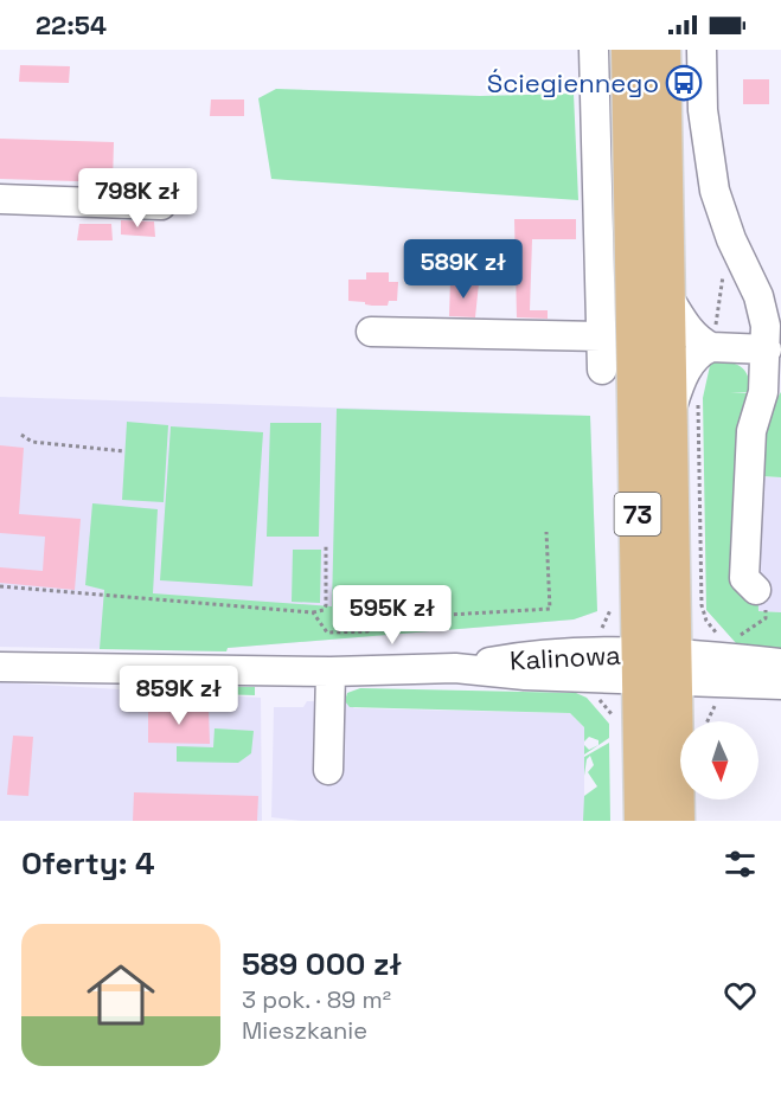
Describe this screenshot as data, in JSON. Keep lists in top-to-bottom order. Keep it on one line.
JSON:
{"streets":{"main road":["73"],"street":["Kalinowa"]},"crossings":[["73","Kalinowa"]],"places":{"bus stop":["Ściegiennego"]},"north":"bottom","page":{"status":"22:54","price":["798K zł","589K zł","595K zł","859K zł"],"heading":"Oferty: 4","list":[{"name":"589 000 zł","note":"3 pok. · 89 m² · Mieszkanie"}]}}
